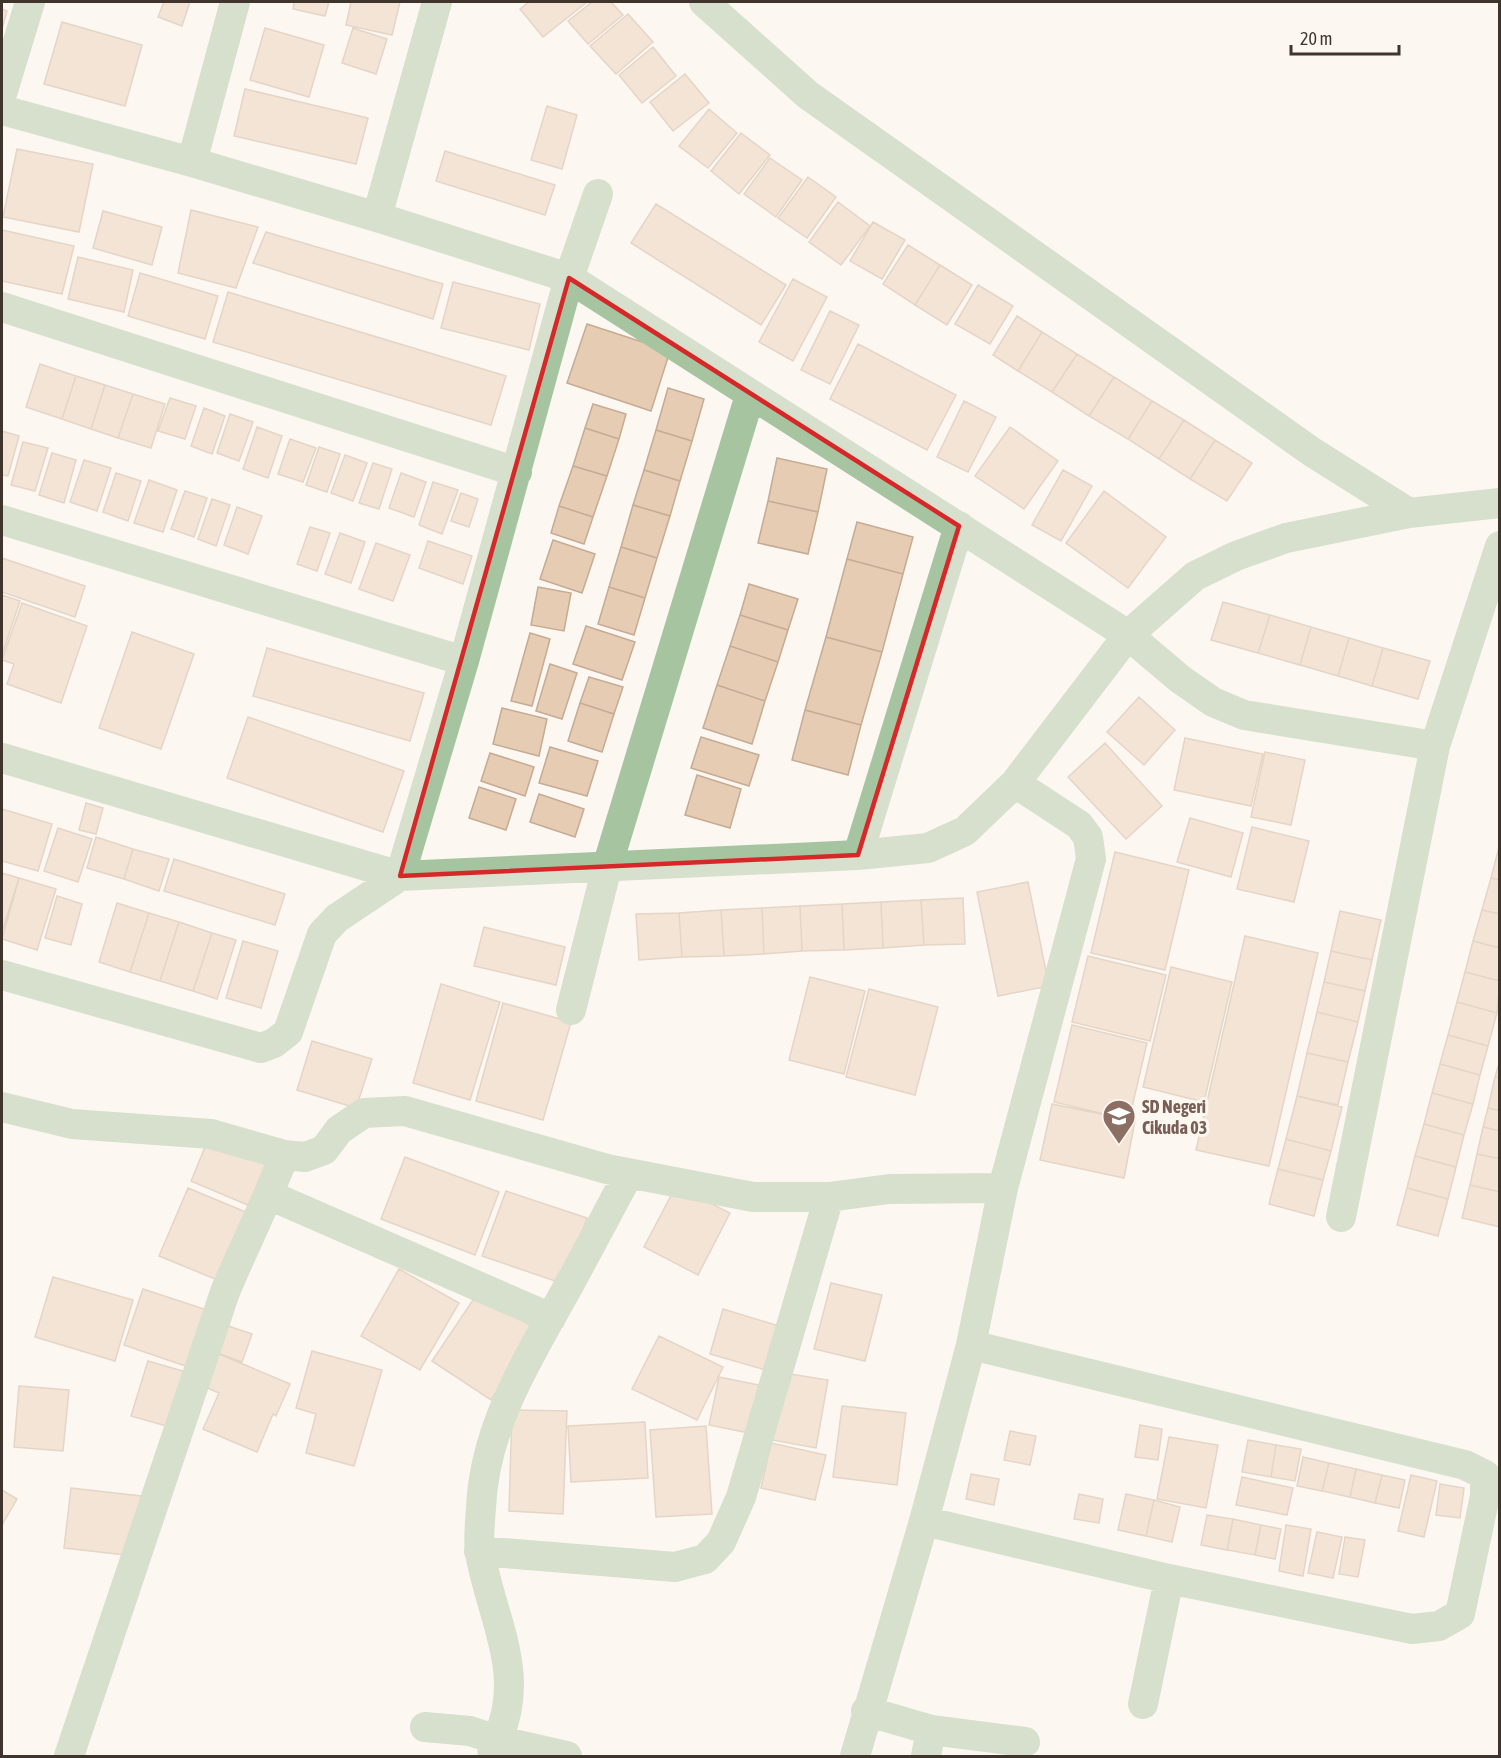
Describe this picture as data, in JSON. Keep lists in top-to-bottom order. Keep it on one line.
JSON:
{"places":{"school or university":["SD Negeri Cikuda 03"]},"scale_bar":"20 m"}
